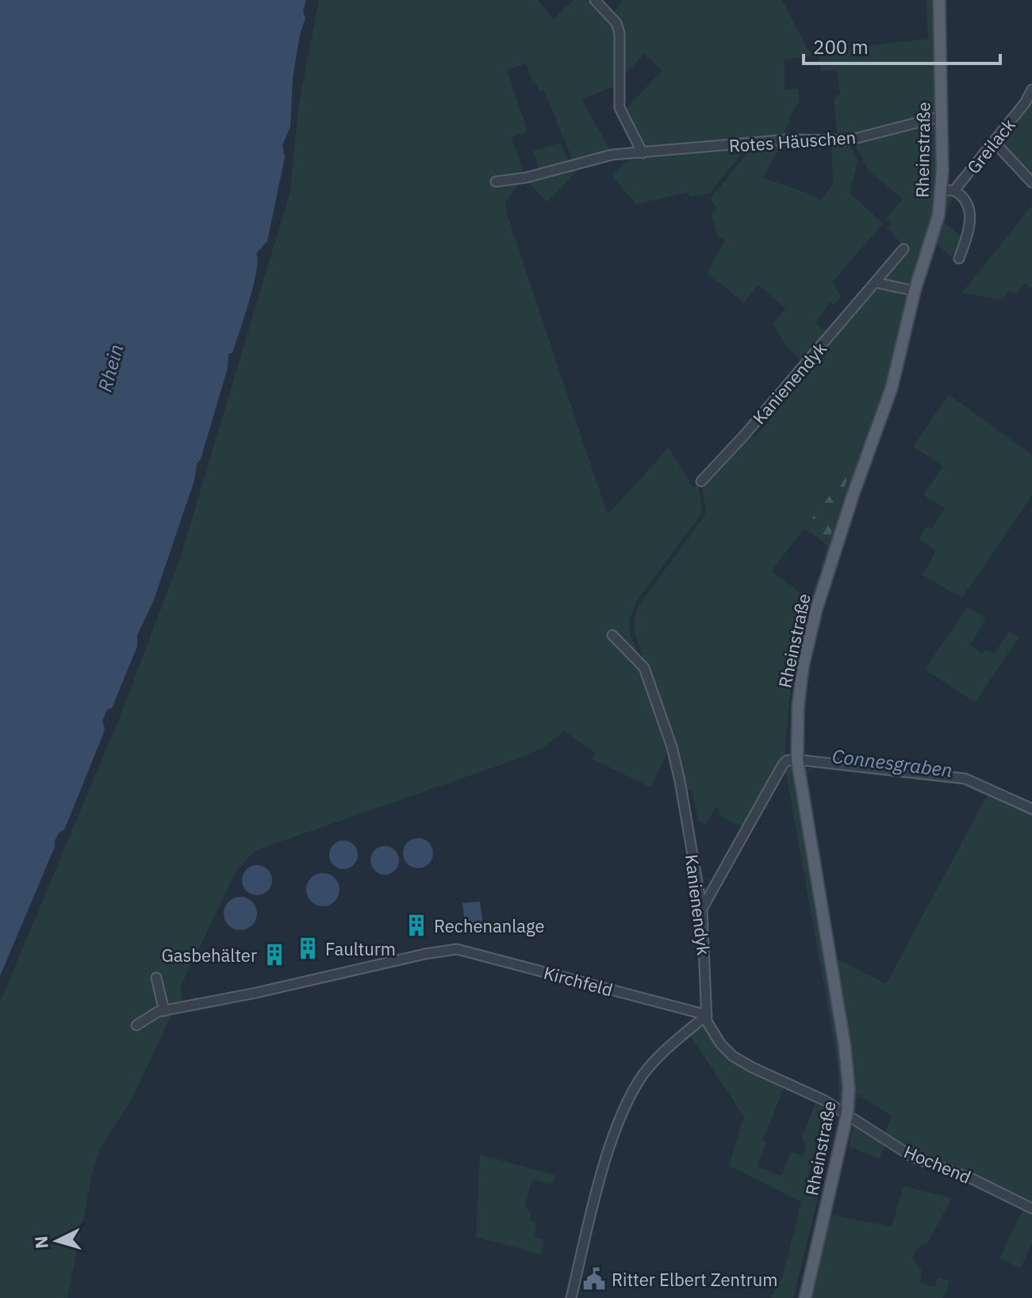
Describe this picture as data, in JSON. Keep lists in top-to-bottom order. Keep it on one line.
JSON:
{"streets":{"main road":["Rheinstraße"],"street":["Rotes Häuschen","Greilack","Kanienendyk","Kirchfeld","Hochend"]},"crossings":[["Rotes Häuschen","Rheinstraße"],["Greilack","Rheinstraße"],["Rheinstraße","Kanienendyk"],["Rheinstraße","Hochend"],["Kanienendyk","Kirchfeld"],["Kanienendyk","Hochend"]],"water":["Rhein","Connesgraben"],"places":{"building":["Rechenanlage","Faulturm","Gasbehälter"],"public building":["Ritter Elbert Zentrum"]},"scale_bar":"200 m","north":"left"}
